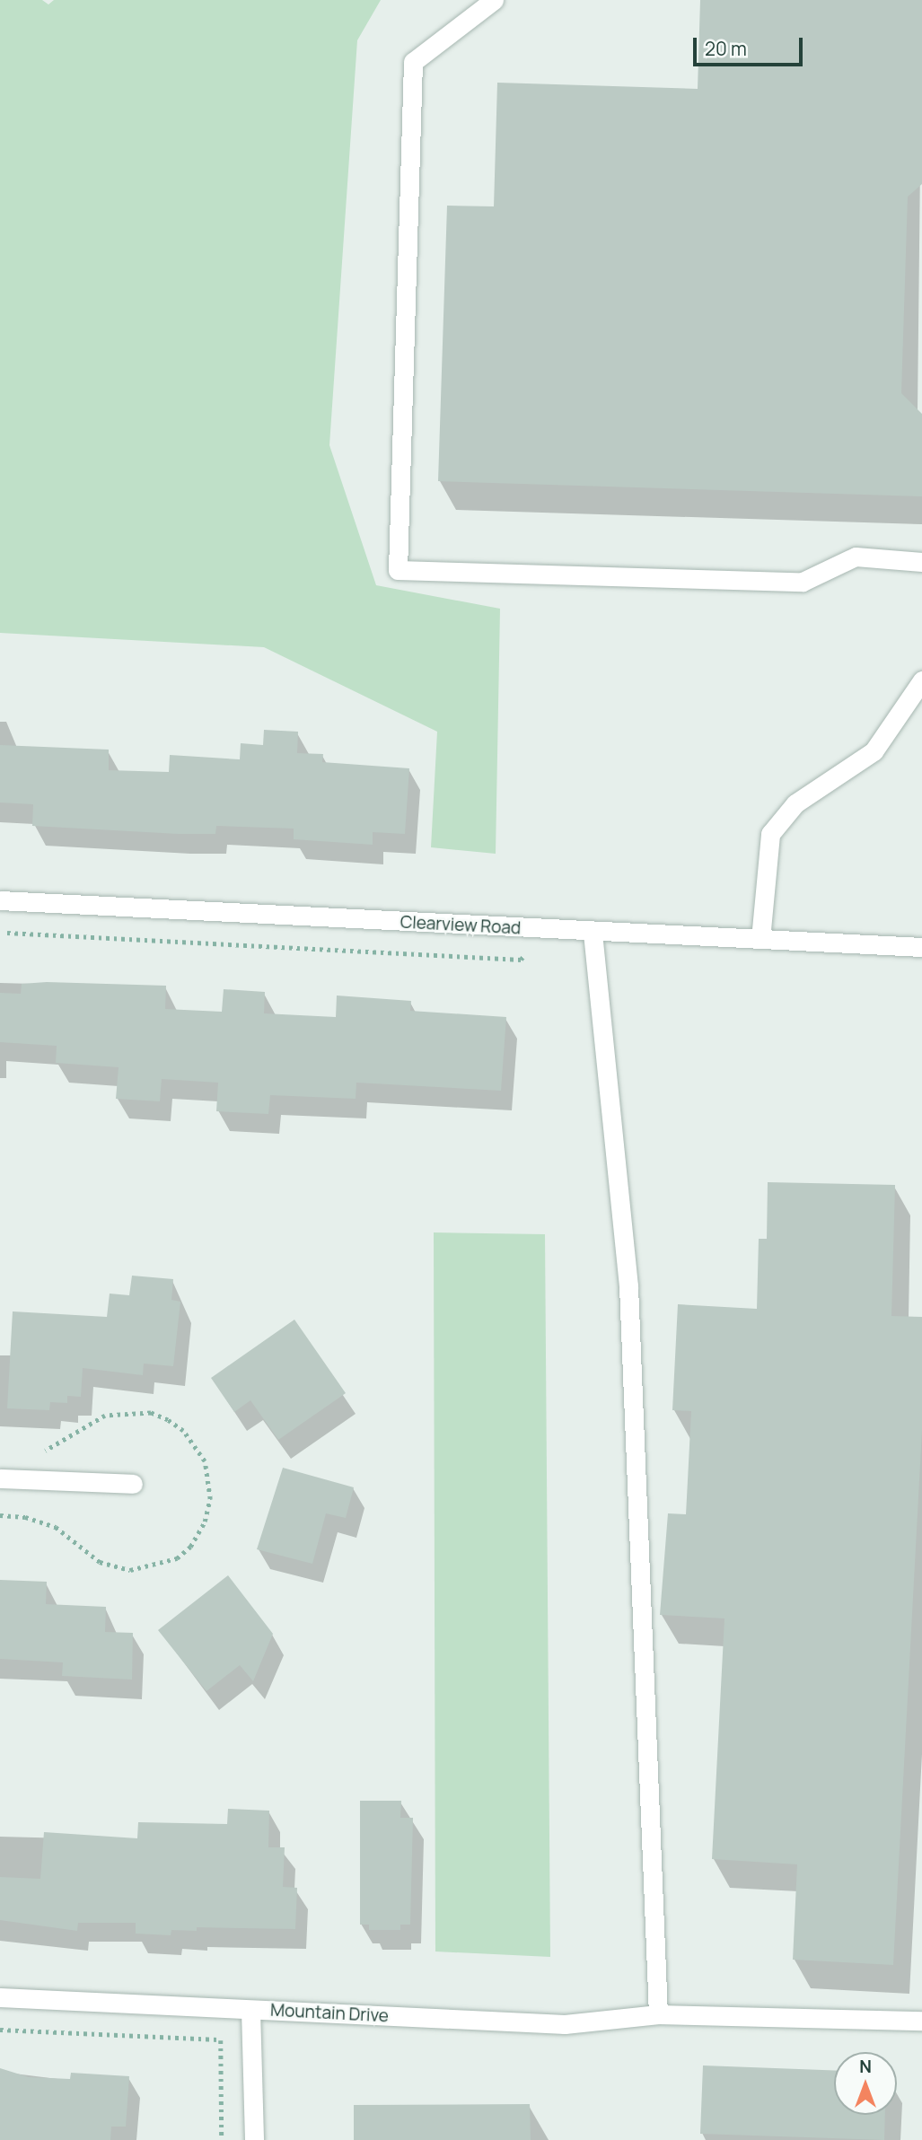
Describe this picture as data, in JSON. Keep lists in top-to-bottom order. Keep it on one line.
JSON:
{"streets":{"street":["Clearview Road","Mountain Drive"]},"scale_bar":"20 m","north":"top"}
